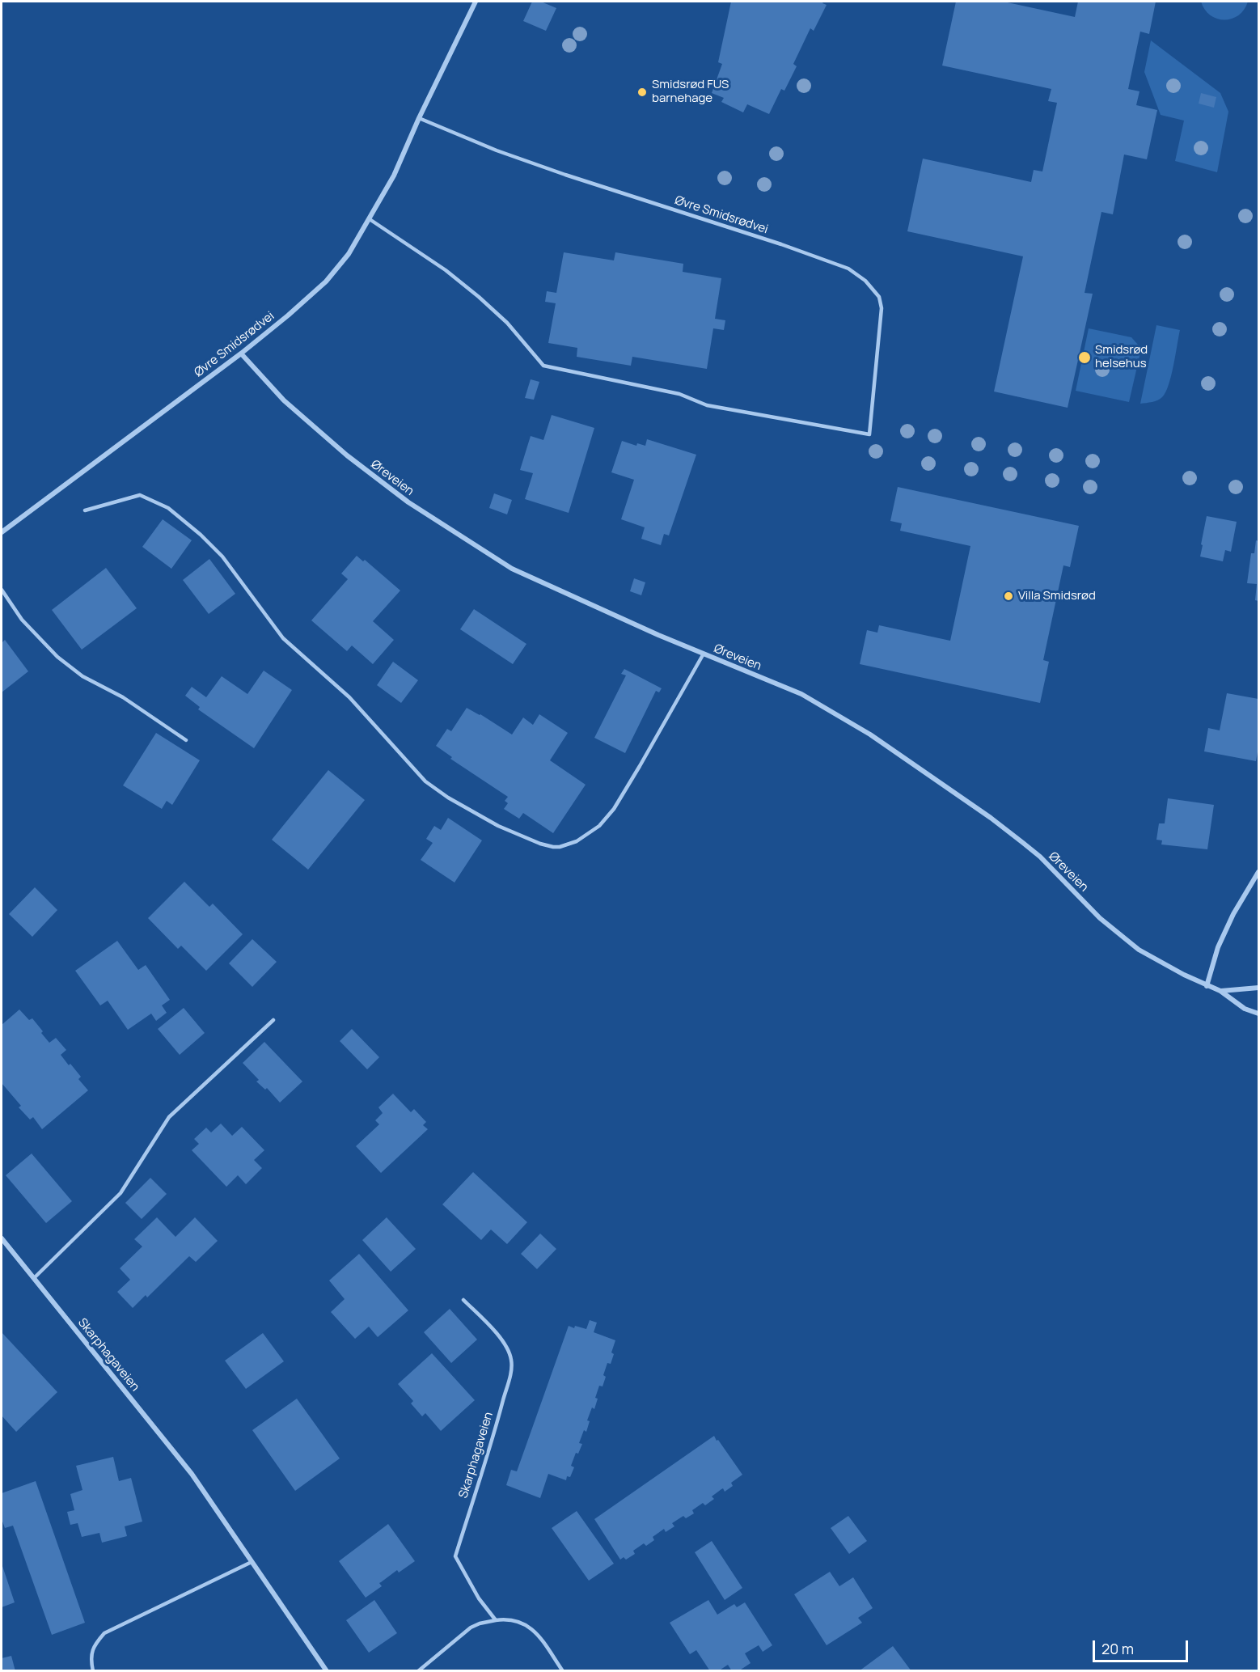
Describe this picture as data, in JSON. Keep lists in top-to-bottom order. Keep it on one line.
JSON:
{"streets":{"street":["Øvre Smidsrødvei","Øreveien","Skarphagaveien"]},"crossings":[["Øvre Smidsrødvei","Øreveien"]],"places":["Smidsrød FUS barnehage","Smidsrød helsehus","Villa Smidsrød"],"scale_bar":"20 m"}
